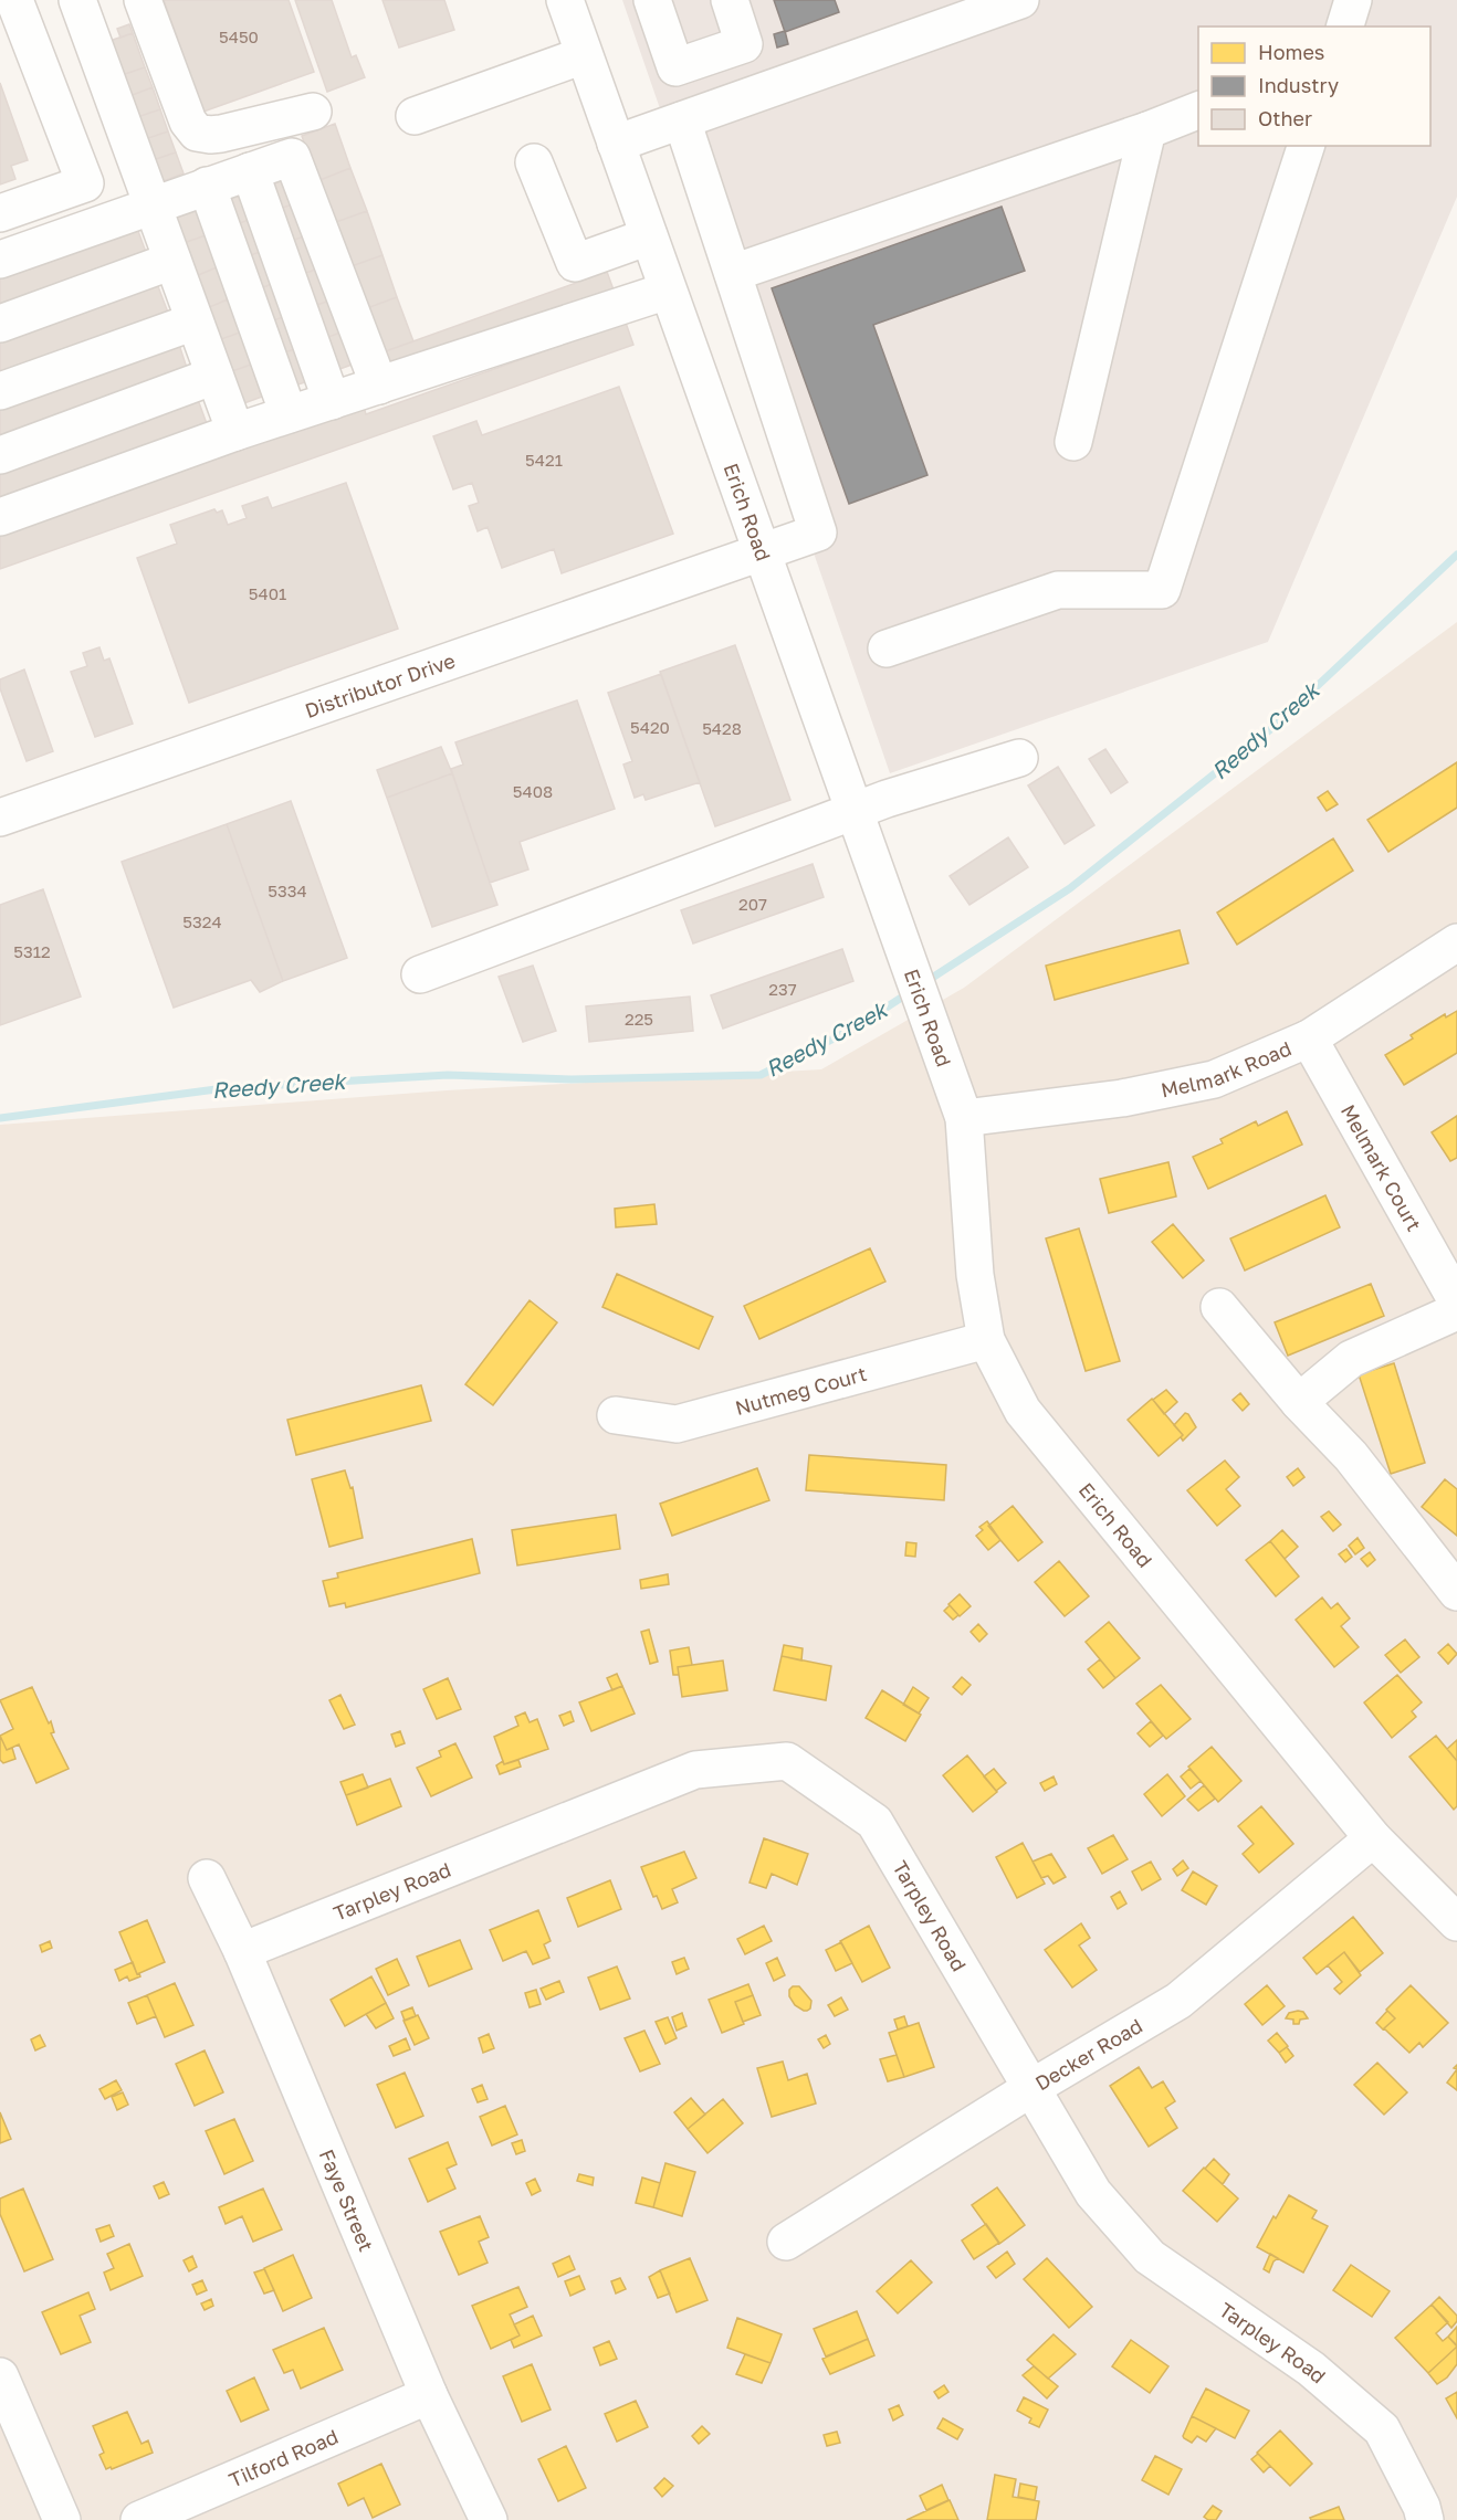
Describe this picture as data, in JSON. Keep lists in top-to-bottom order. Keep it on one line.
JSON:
{"streets":{"street":["Erich Road","Distributor Drive","Melmark Road","Melmark Court","Nutmeg Court","Tarpley Road","Decker Road","Faye Street","Tilford Road"]},"crossings":[["Erich Road","Distributor Drive"],["Erich Road","Melmark Road"],["Erich Road","Nutmeg Court"],["Erich Road","Decker Road"],["Melmark Road","Melmark Court"],["Tarpley Road","Decker Road"],["Tarpley Road","Faye Street"],["Faye Street","Tilford Road"]],"water":["Reedy Creek"],"house_numbers":["5450","5421","5401","5420","5428","5408","5334","207","5324","5312","237","225"],"legend":["Homes","Industry","Other"]}
